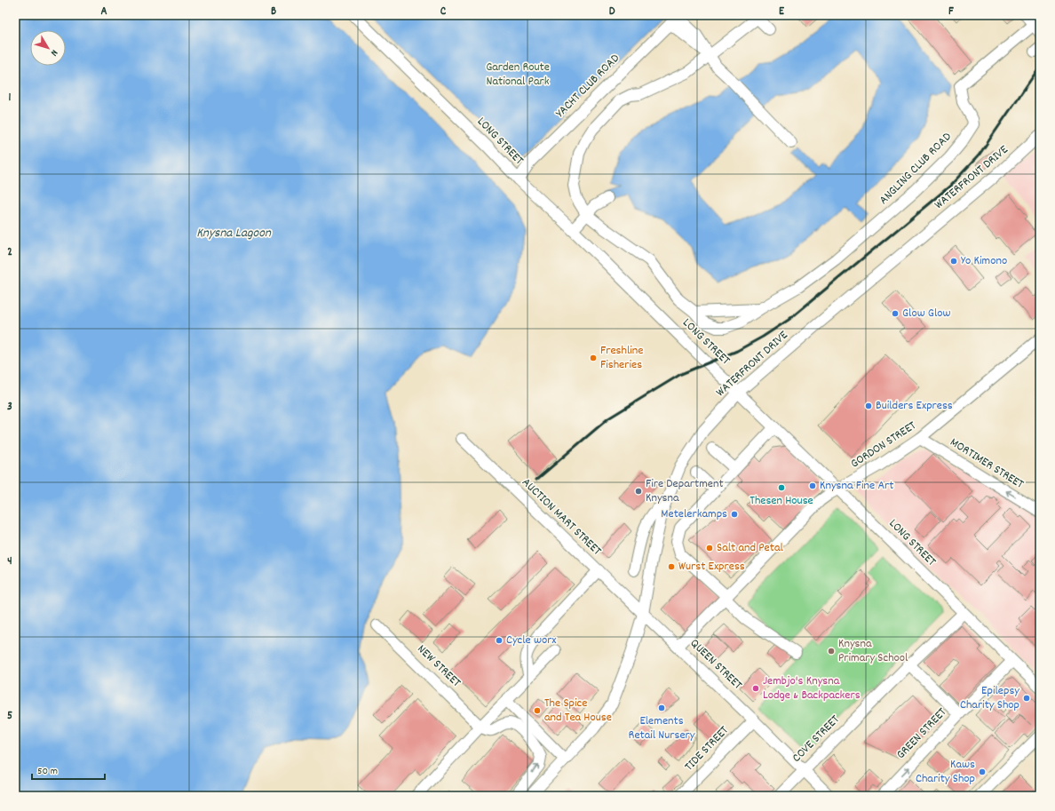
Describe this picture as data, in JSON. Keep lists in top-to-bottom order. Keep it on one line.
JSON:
{"streets":{"street":["YACHT CLUB ROAD","LONG STREET","ANGLING CLUB ROAD","WATERFRONT DRIVE","GORDON STREET","MORTIMER STREET","AUCTION MART STREET","QUEEN STREET","NEW STREET","GREEN STREET","COVE STREET","TIDE STREET"]},"crossings":[["YACHT CLUB ROAD","LONG STREET"],["LONG STREET","WATERFRONT DRIVE"],["LONG STREET","GORDON STREET"],["LONG STREET","GREEN STREET"],["LONG STREET","COVE STREET"],["WATERFRONT DRIVE","AUCTION MART STREET"],["WATERFRONT DRIVE","QUEEN STREET"],["GORDON STREET","MORTIMER STREET"],["GORDON STREET","QUEEN STREET"],["AUCTION MART STREET","QUEEN STREET"],["QUEEN STREET","COVE STREET"],["QUEEN STREET","TIDE STREET"]],"one_way":["MORTIMER STREET"],"water":["Knysna Lagoon"],"parks":["Garden Route National Park"],"places":["Yo Kimono","Glow Glow","Freshline Fisheries","Builders Express","Knysna Fine Art","Thesen House","Fire Department Knysna","Metelerkamps","Salt and Petal","Wurst Express","Cycle worx","Knysna Primary School","Jembjo's Knysna Lodge & Backpackers","Epilepsy Charity Shop","Elements Retail Nursery","The Spice and Tea House","Kaws Charity Shop"],"scale_bar":"50 m","north":"bottom right","grid":{"columns":["A","B","C","D","E","F"],"rows":["1","2","3","4","5"]}}
